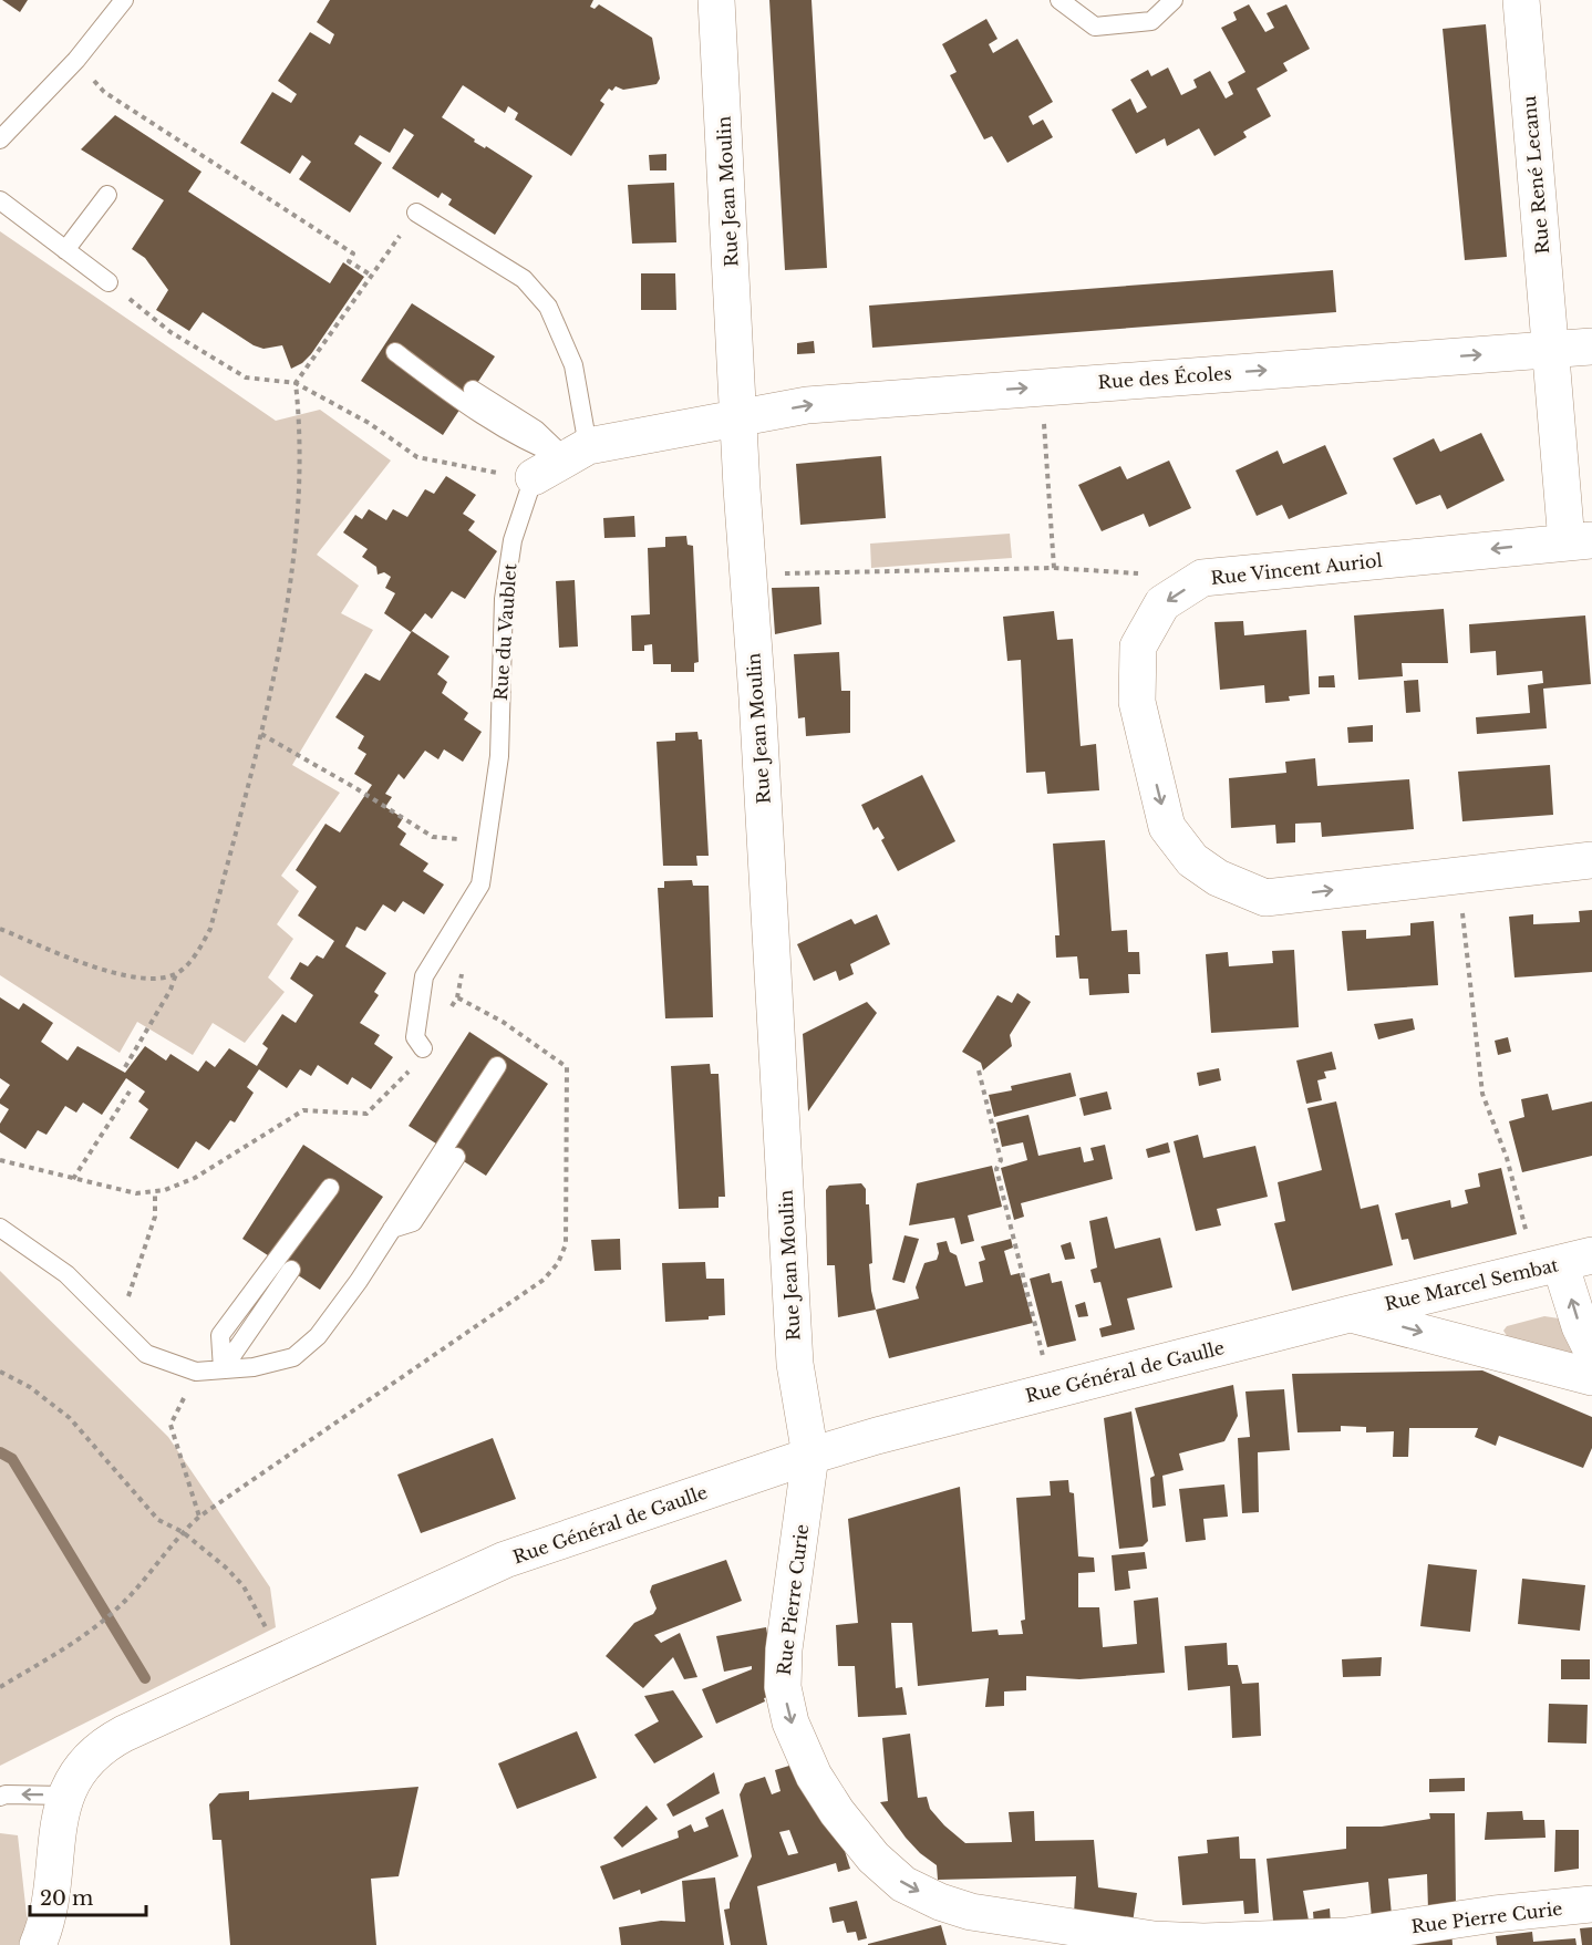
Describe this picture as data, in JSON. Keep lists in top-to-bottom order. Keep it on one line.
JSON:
{"streets":{"street":["Rue René Lecanu","Rue Jean Moulin","Rue des Écoles","Rue Vincent Auriol","Rue Marcel Sembat","Rue Général de Gaulle","Rue Pierre Curie"],"lane":["Rue du Vaublet"]},"crossings":[["Rue René Lecanu","Rue des Écoles"],["Rue René Lecanu","Rue Vincent Auriol"],["Rue Jean Moulin","Rue des Écoles"],["Rue Jean Moulin","Rue Général de Gaulle"],["Rue Jean Moulin","Rue Pierre Curie"],["Rue des Écoles","Rue Vincent Auriol"],["Rue Marcel Sembat","Rue Général de Gaulle"],["Rue Général de Gaulle","Rue Pierre Curie"]],"one_way":["Rue des Écoles","Rue Pierre Curie"],"scale_bar":"20 m"}
